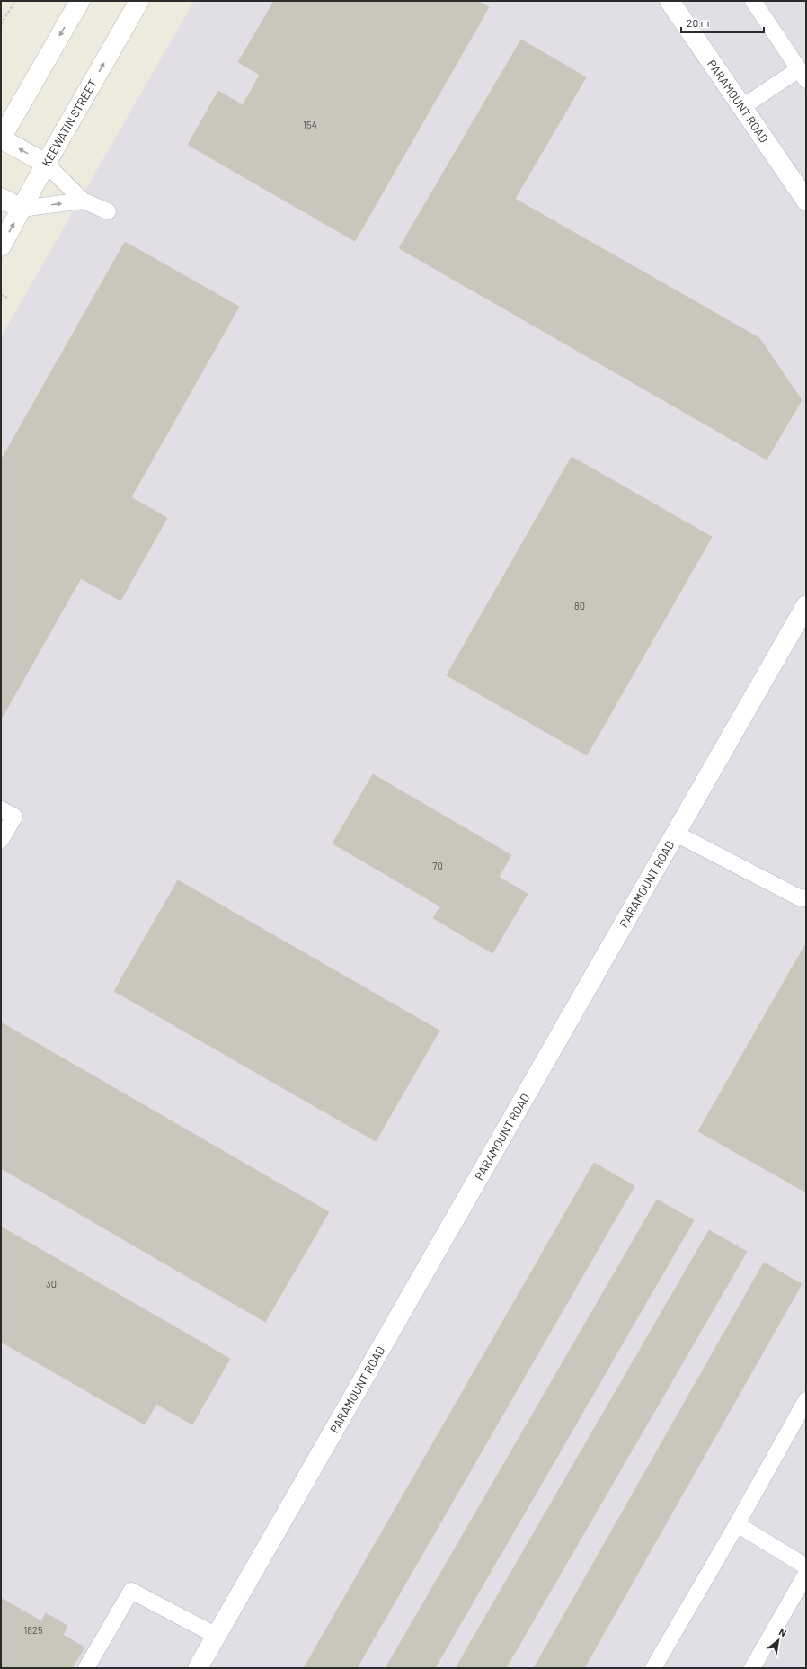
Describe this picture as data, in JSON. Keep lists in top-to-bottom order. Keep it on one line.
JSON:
{"streets":{"street":["PARAMOUNT ROAD","KEEWATIN STREET"]},"house_numbers":["154","80","70","30","1825"],"scale_bar":"20 m","north":"top right"}
